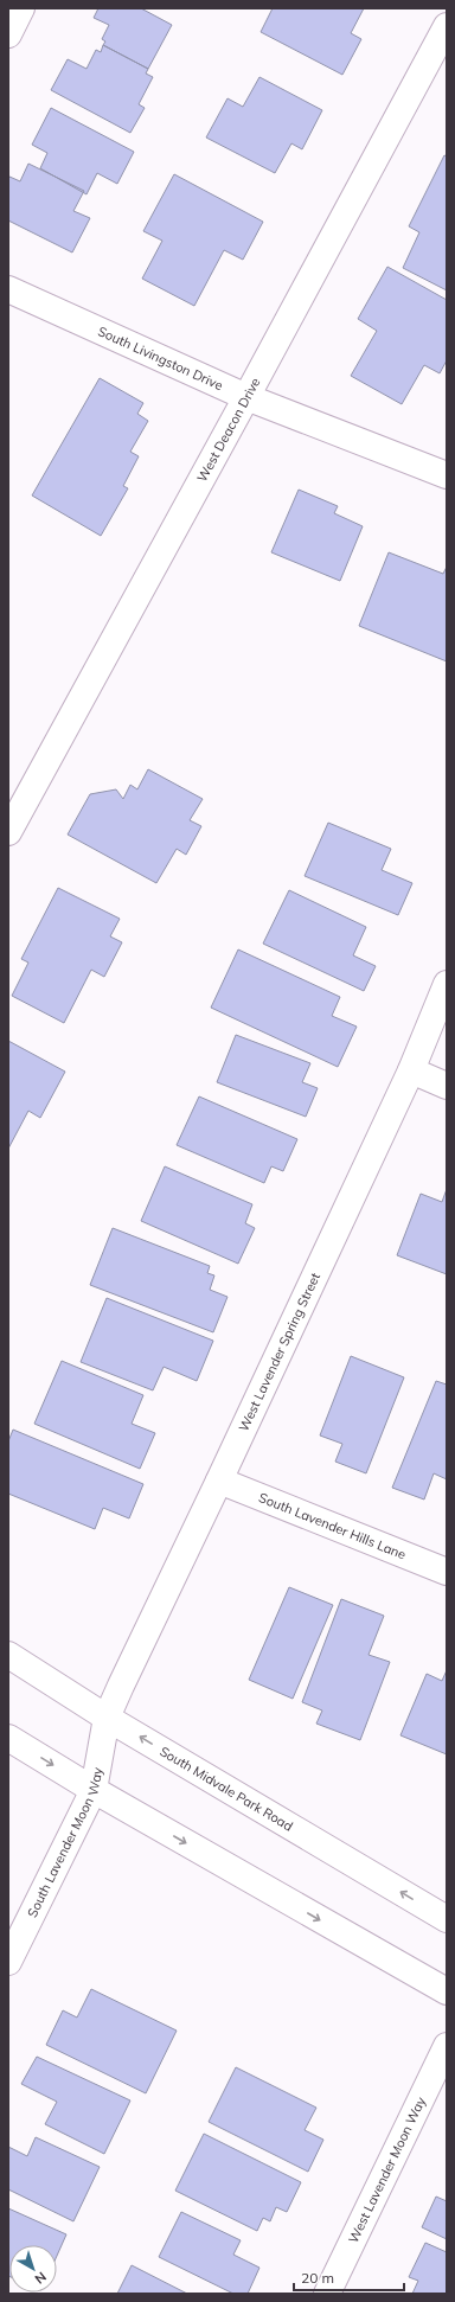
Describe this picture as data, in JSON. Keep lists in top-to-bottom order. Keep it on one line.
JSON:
{"streets":{"street":["South Livingston Drive","West Deacon Drive","West Lavender Spring Street","South Lavender Hills Lane","South Midvale Park Road","South Lavender Moon Way","West Lavender Moon Way"]},"crossings":[["South Livingston Drive","West Deacon Drive"],["West Lavender Spring Street","South Lavender Hills Lane"],["West Lavender Spring Street","South Midvale Park Road"],["West Lavender Spring Street","South Lavender Moon Way"],["South Midvale Park Road","South Lavender Moon Way"]],"scale_bar":"20 m","north":"bottom right"}
